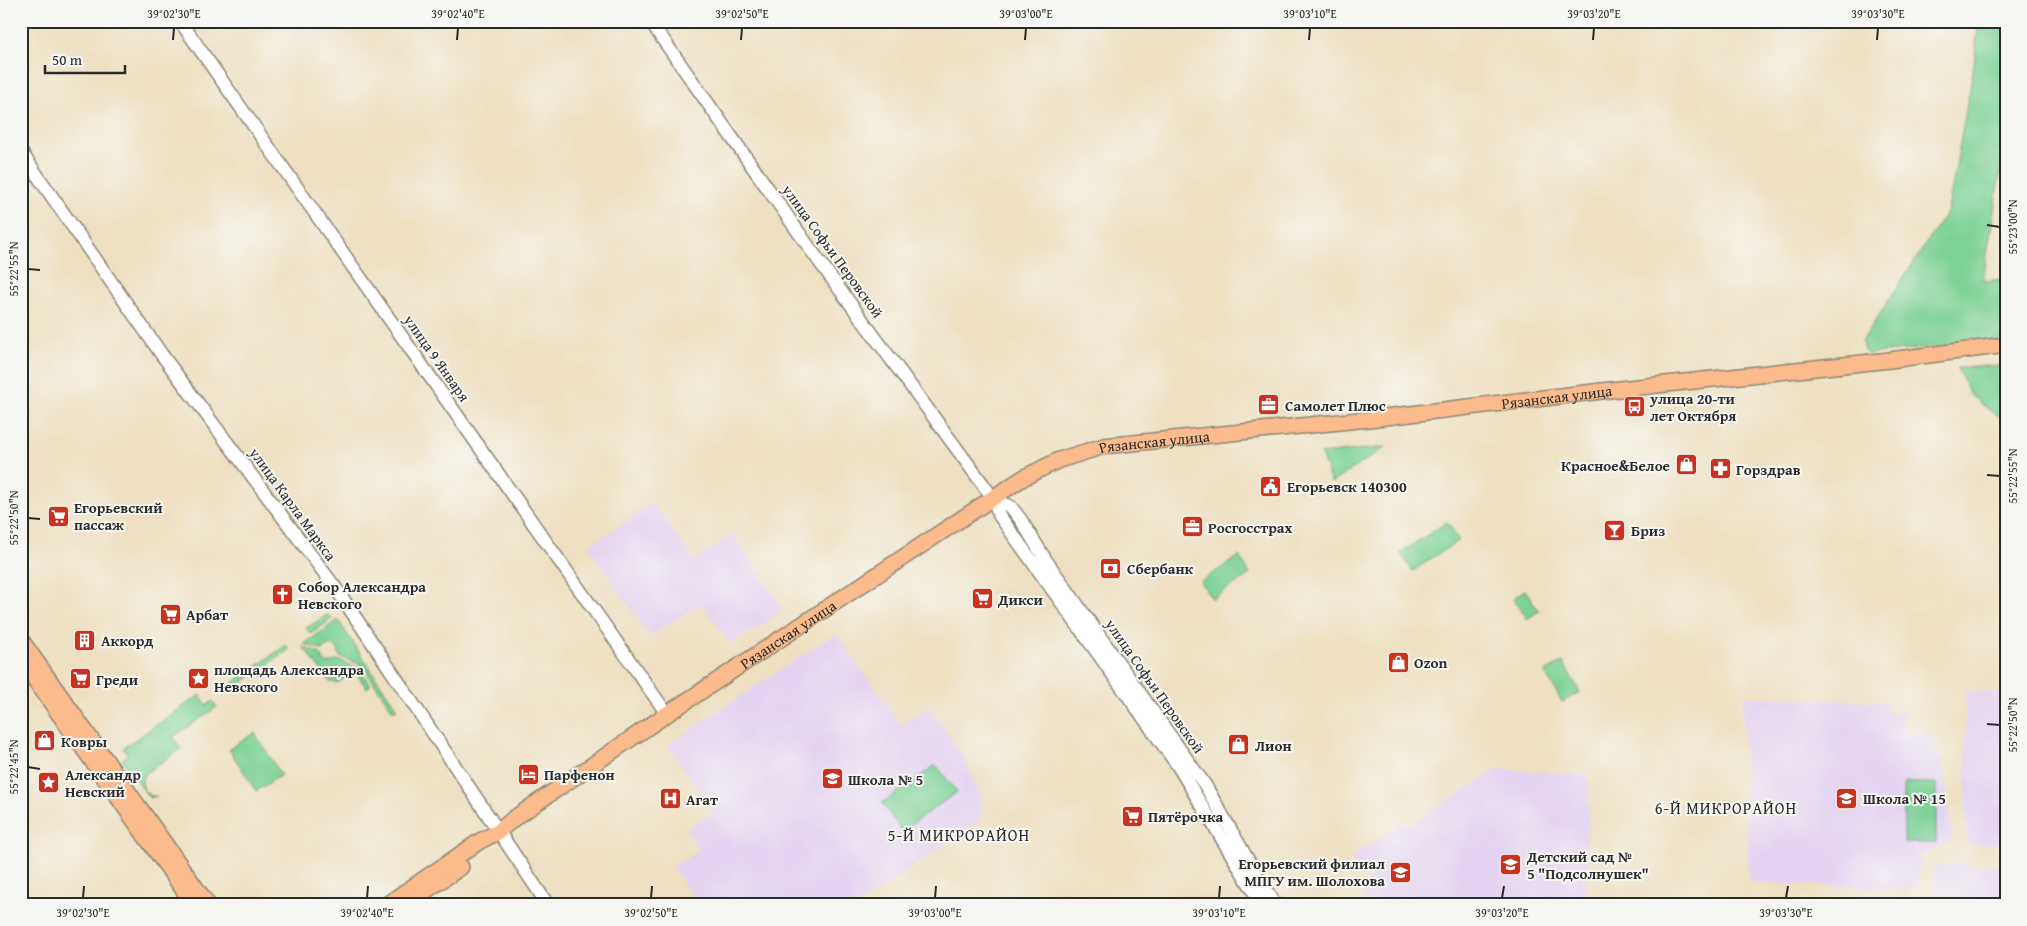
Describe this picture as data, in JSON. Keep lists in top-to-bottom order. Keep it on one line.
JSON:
{"streets":{"main road":["Рязанская улица"],"street":["улица Софьи Перовской","улица 9 Января","улица Карла Маркса"]},"crossings":[["улица Софьи Перовской","Рязанская улица"],["улица 9 Января","Рязанская улица"],["Рязанская улица","улица Карла Маркса"]],"districts":["6-Й МИКРОРАЙОН","5-Й МИКРОРАЙОН"],"places":{"office":["Самолет Плюс","Росгосстрах"],"bus stop":["улица 20-ти лет Октября"],"shop":["Красное&Белое","Ozon","Ковры","Лион"],"pharmacy":["Горздрав"],"public building":["Егорьевск 140300"],"supermarket":["Егорьевский пассаж","Дикси","Арбат","Греди","Пятёрочка"],"bar":["Бриз"],"bank":["Сбербанк"],"church":["Собор Александра Невского"],"building":["Аккорд"],"place":["площадь Александра Невского","Александр Невский"],"hotel":["Парфенон"],"school or university":["Школа № 5","Школа № 15","Детский сад № 5 \"Подсолнушек\"","Егорьевский филиал МПГУ им. Шолохова"],"hospital":["Агат"]},"scale_bar":"50 m","coordinates":["39°02'30\"E","39°02'40\"E","39°02'50\"E","39°03'00\"E","39°03'10\"E","39°03'20\"E","39°03'30\"E","55°23'00\"N","55°22'55\"N","55°22'50\"N","55°22'45\"N"]}
